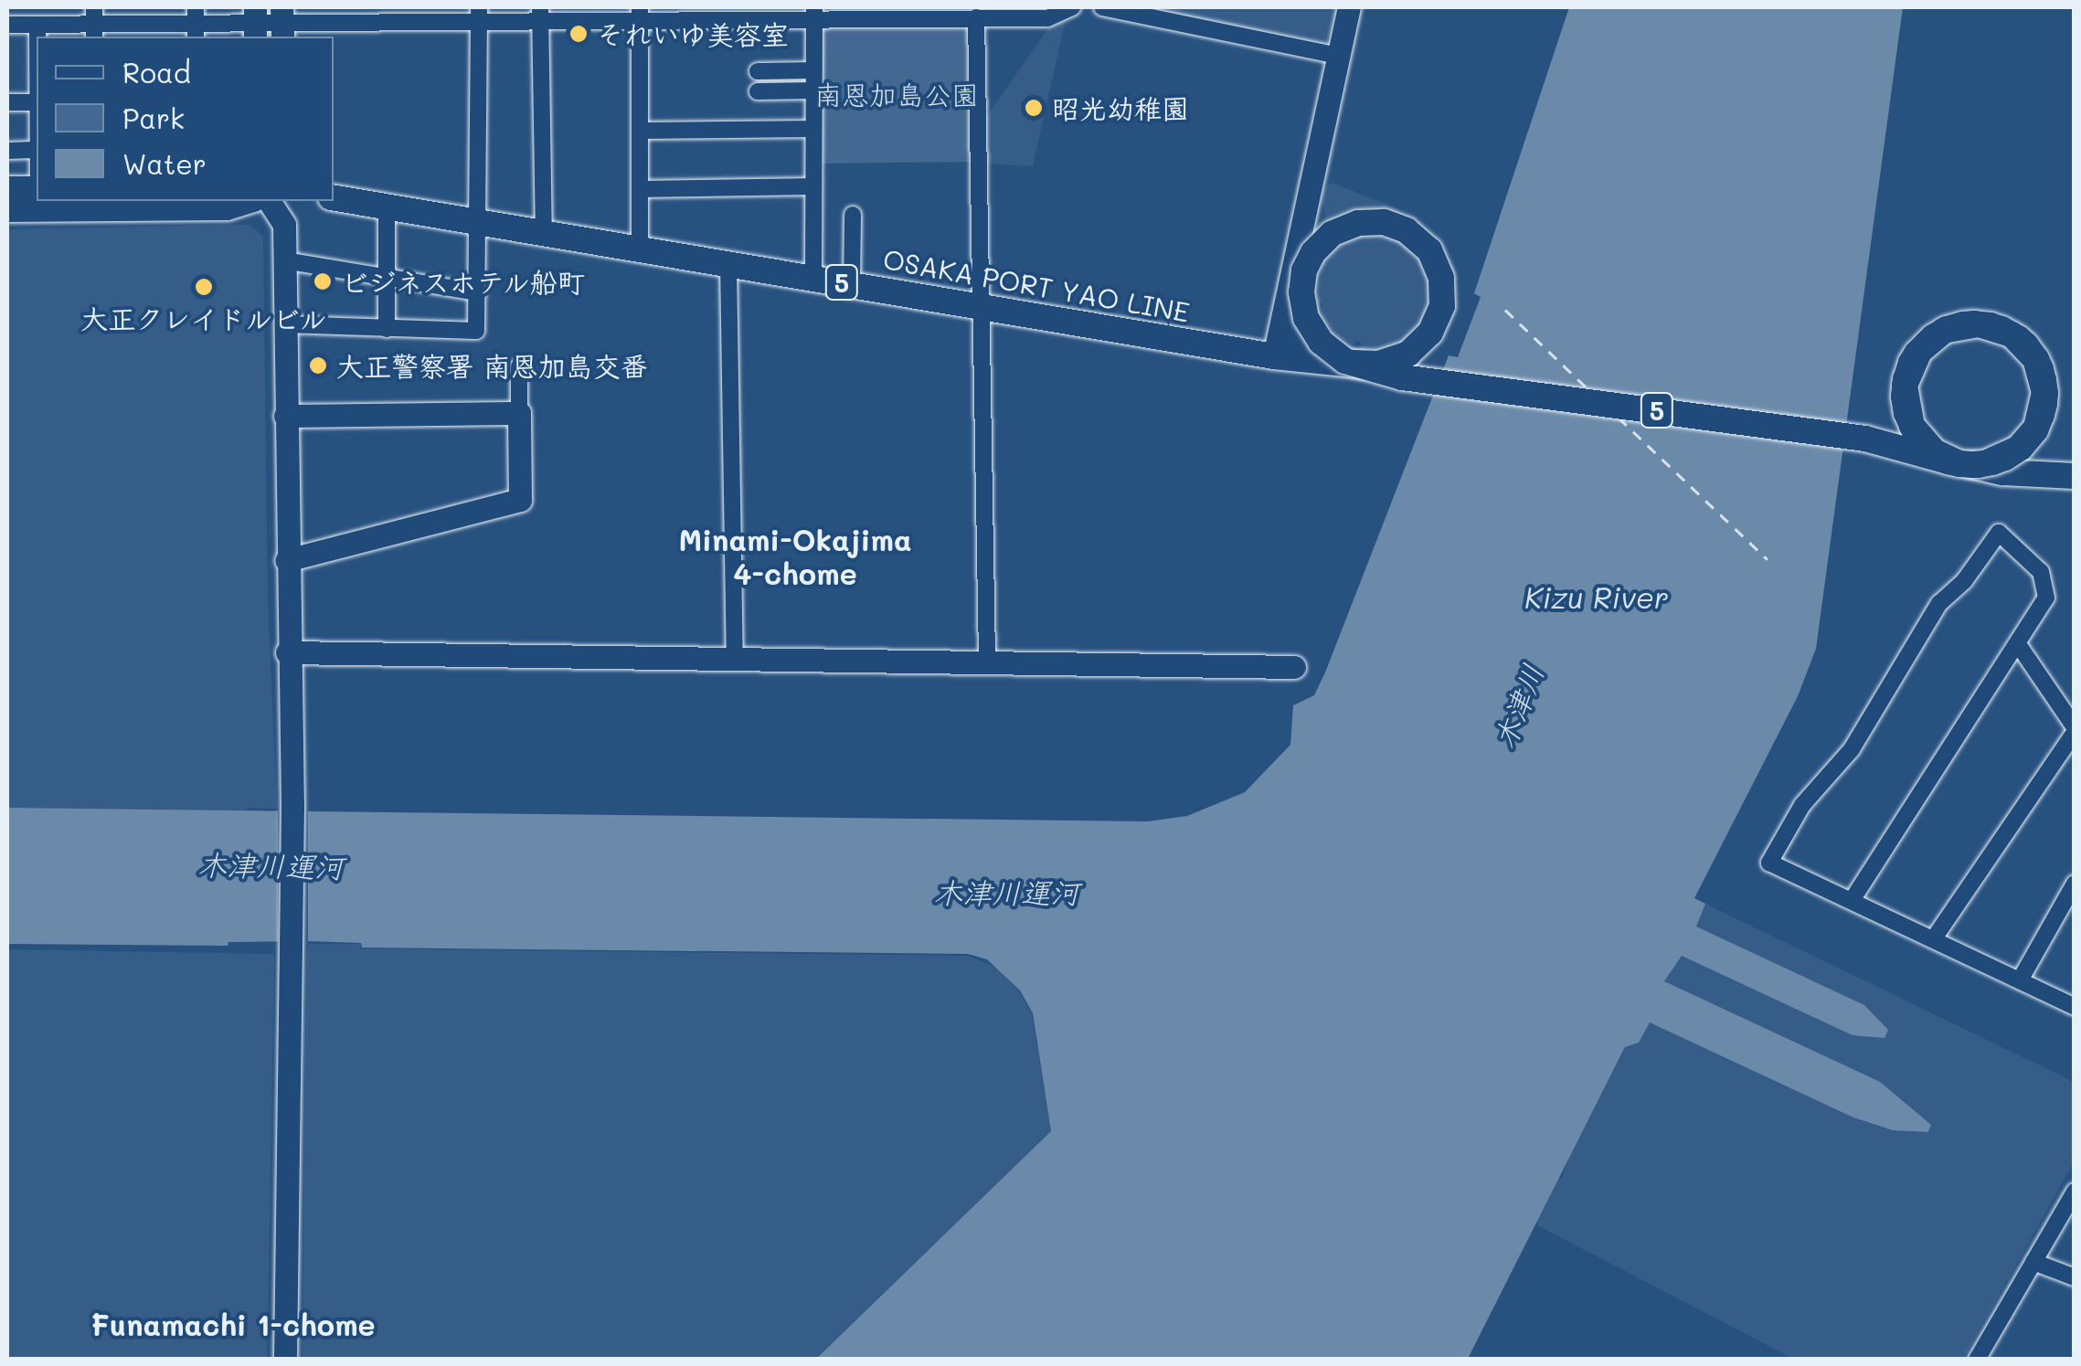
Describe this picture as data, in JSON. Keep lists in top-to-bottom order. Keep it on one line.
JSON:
{"streets":{"main road":["5","OSAKA PORT YAO LINE"]},"districts":["Minami-Okajima 4-chome","Funamachi 1-chome"],"water":["Kizu River","木津川","木津川運河"],"parks":["南恩加島公園"],"places":["それいゆ美容室","昭光幼稚園","ビジネスホテル船町","大正クレイドルビル","大正警察署 南恩加島交番"],"legend":["Road","Park","Water"]}
